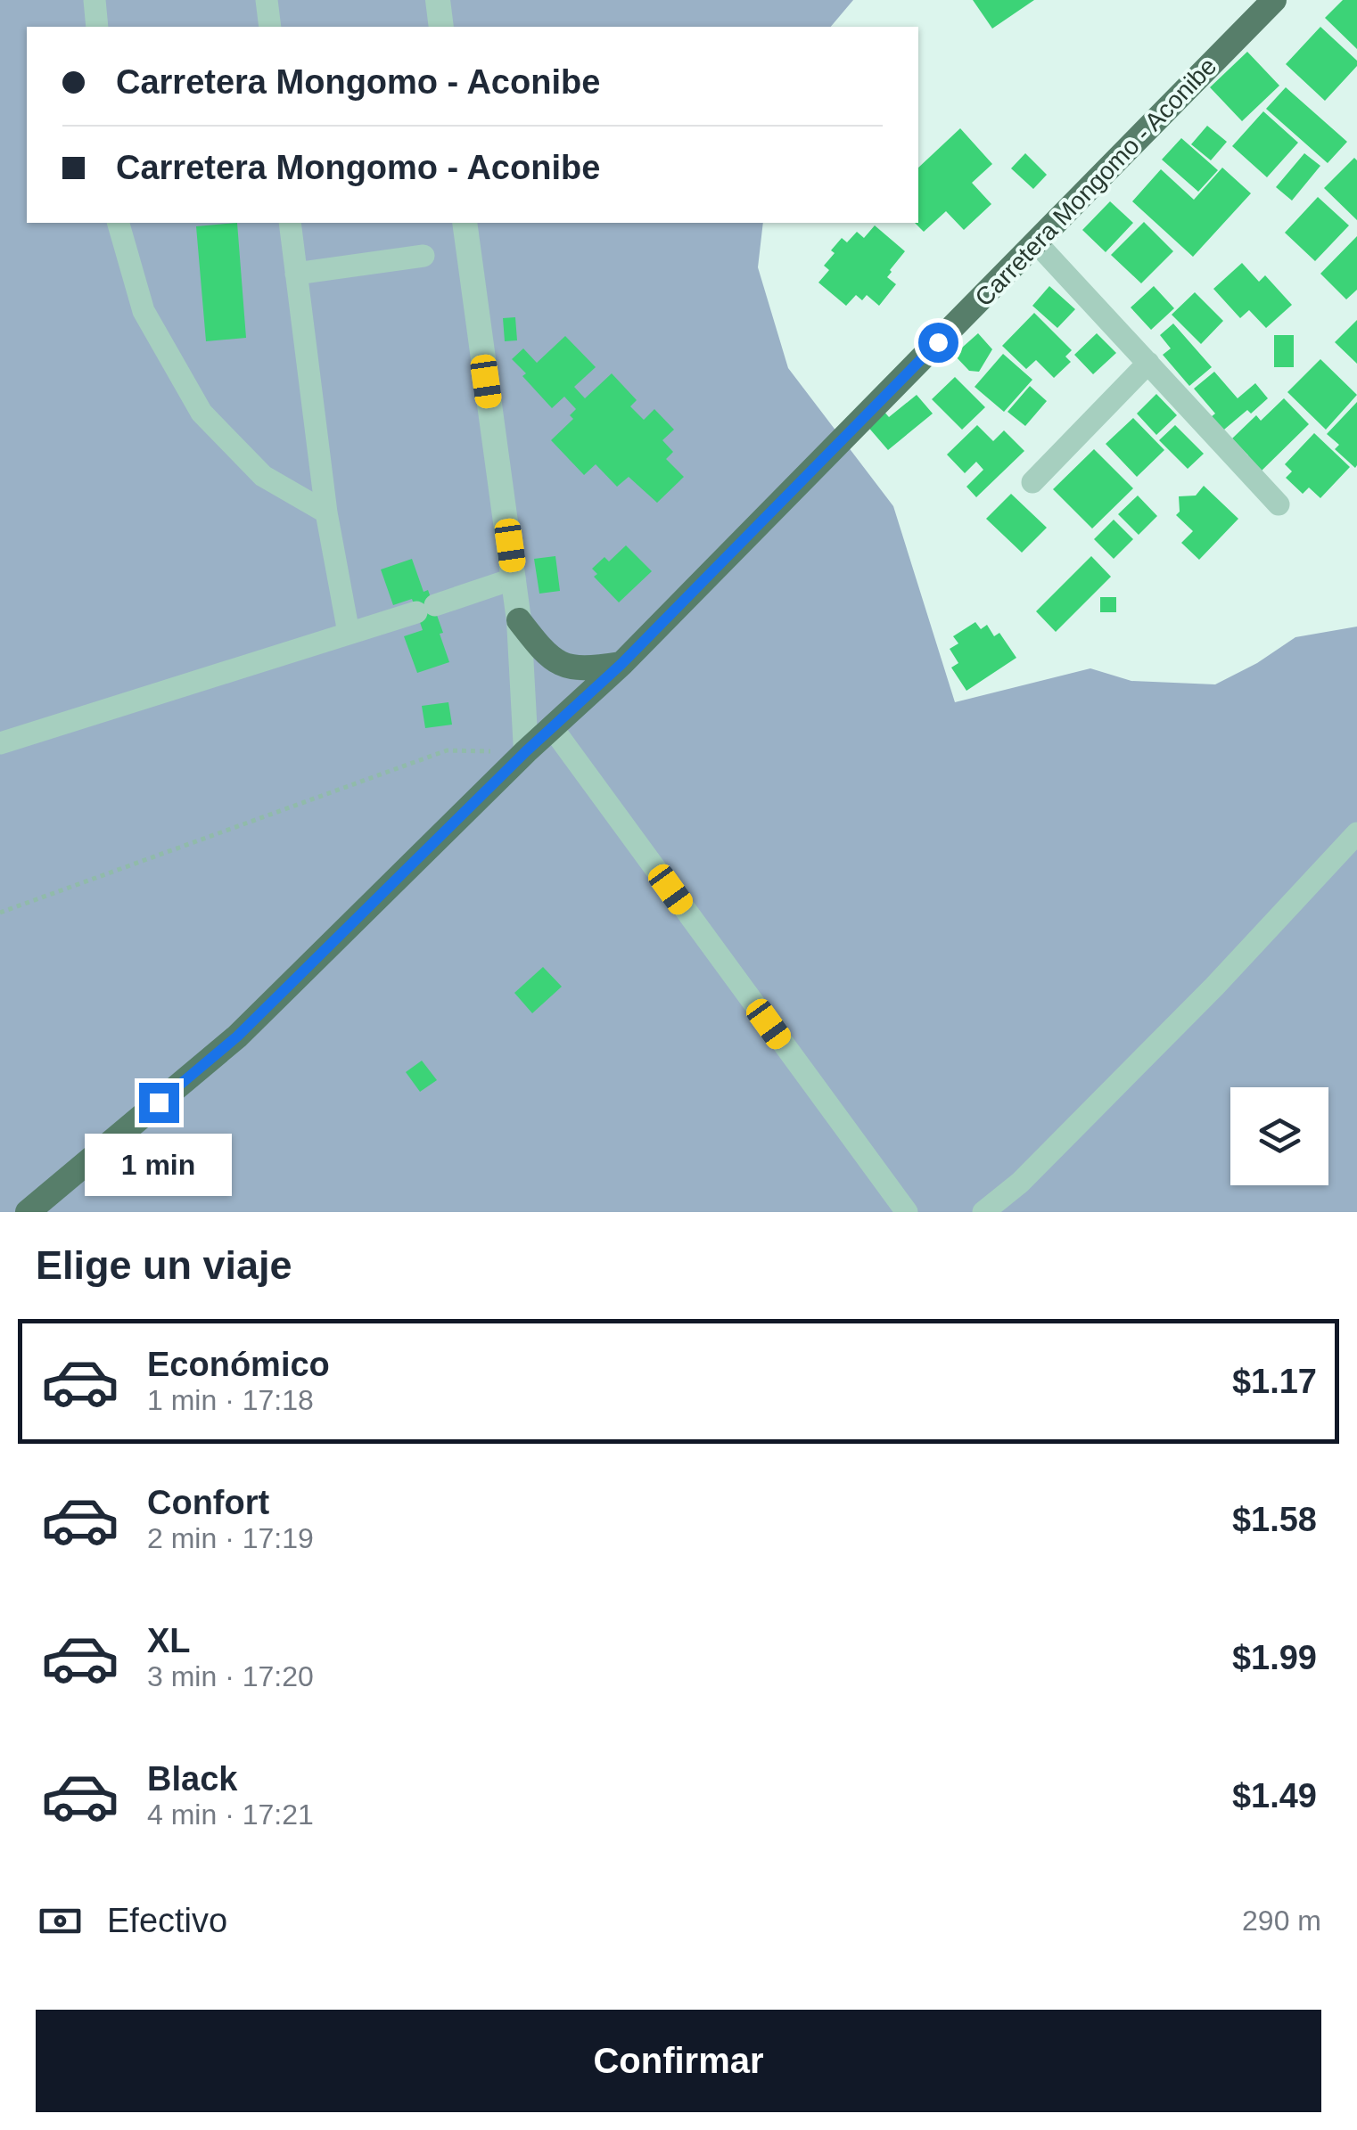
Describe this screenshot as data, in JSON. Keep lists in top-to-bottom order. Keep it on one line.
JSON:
{"streets":{"main road":["Carretera Mongomo - Aconibe"]},"page":{"banner":["Carretera Mongomo - Aconibe","Carretera Mongomo - Aconibe"],"bubble":"1 min","heading":"Elige un viaje","list":[{"name":"Económico","note":"1 min · 17:18","value":"$1.17"},{"name":"Confort","note":"2 min · 17:19","value":"$1.58"},{"name":"XL","note":"3 min · 17:20","value":"$1.99"},{"name":"Black","note":"4 min · 17:21","value":"$1.49"}],"pay":["Efectivo","290 m"],"buttons":"Confirmar"}}
